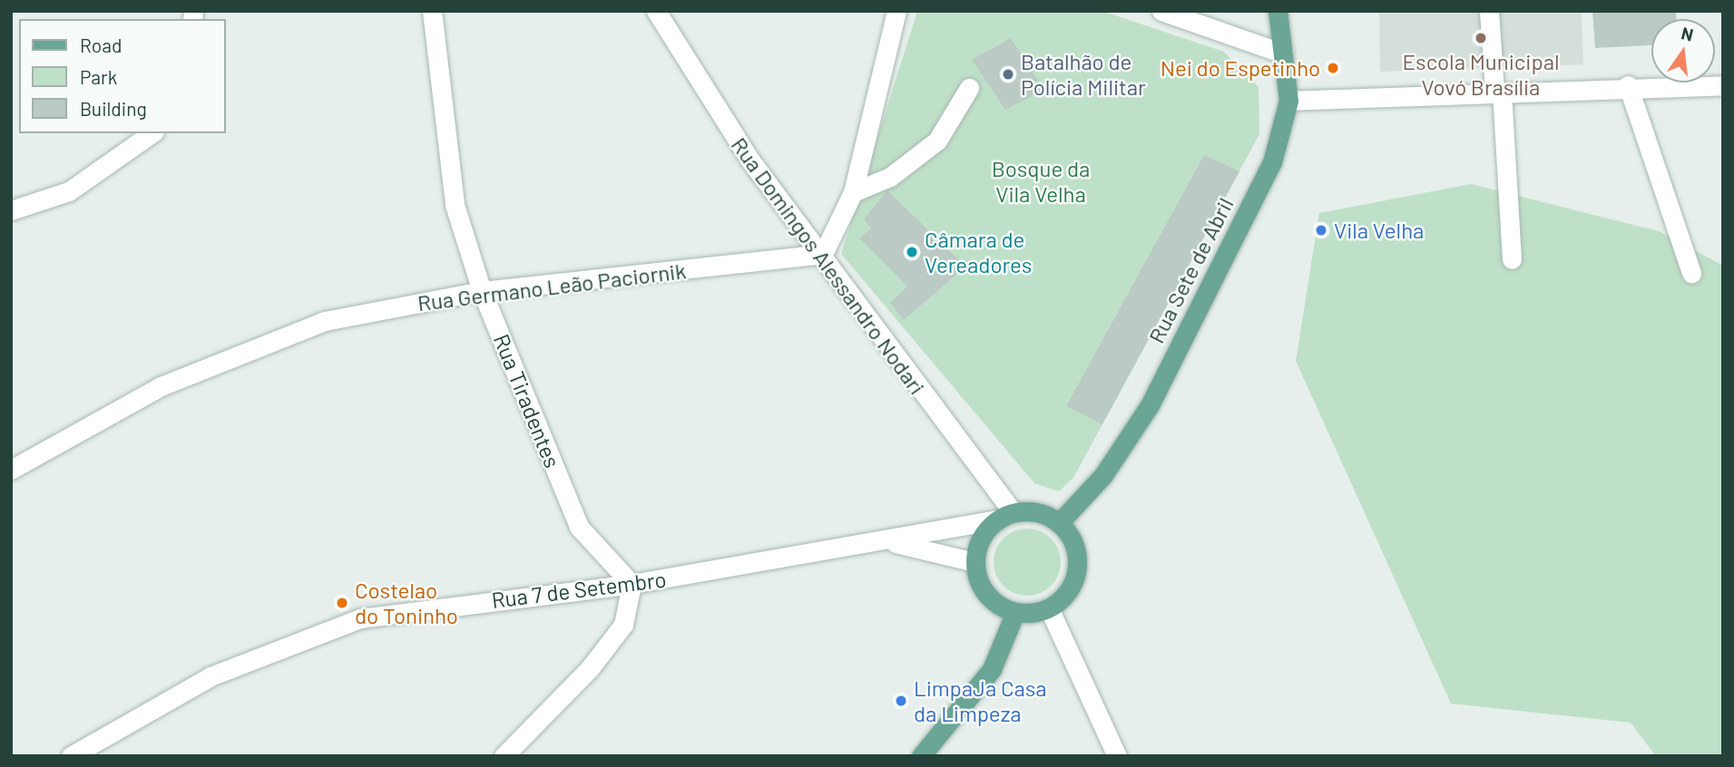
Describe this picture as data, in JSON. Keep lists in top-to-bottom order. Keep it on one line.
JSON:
{"streets":{"main road":["Rua Sete de Abril"],"street":["Rua Domingos Alessandro Nodari","Rua Germano Leão Paciornik","Rua Tiradentes","Rua 7 de Setembro"]},"crossings":[["Rua Domingos Alessandro Nodari","Rua Sete de Abril"],["Rua Domingos Alessandro Nodari","Rua Germano Leão Paciornik"],["Rua Domingos Alessandro Nodari","Rua 7 de Setembro"],["Rua Sete de Abril","Rua 7 de Setembro"],["Rua Germano Leão Paciornik","Rua Tiradentes"],["Rua Tiradentes","Rua 7 de Setembro"]],"parks":["Bosque da Vila Velha"],"places":["Escola Municipal Vovó Brasília","Nei do Espetinho","Batalhão de Polícia Militar","Vila Velha","Câmara de Vereadores","Costelao do Toninho","LimpaJa Casa da Limpeza"],"legend":["Road","Park","Building"],"north":"top"}
